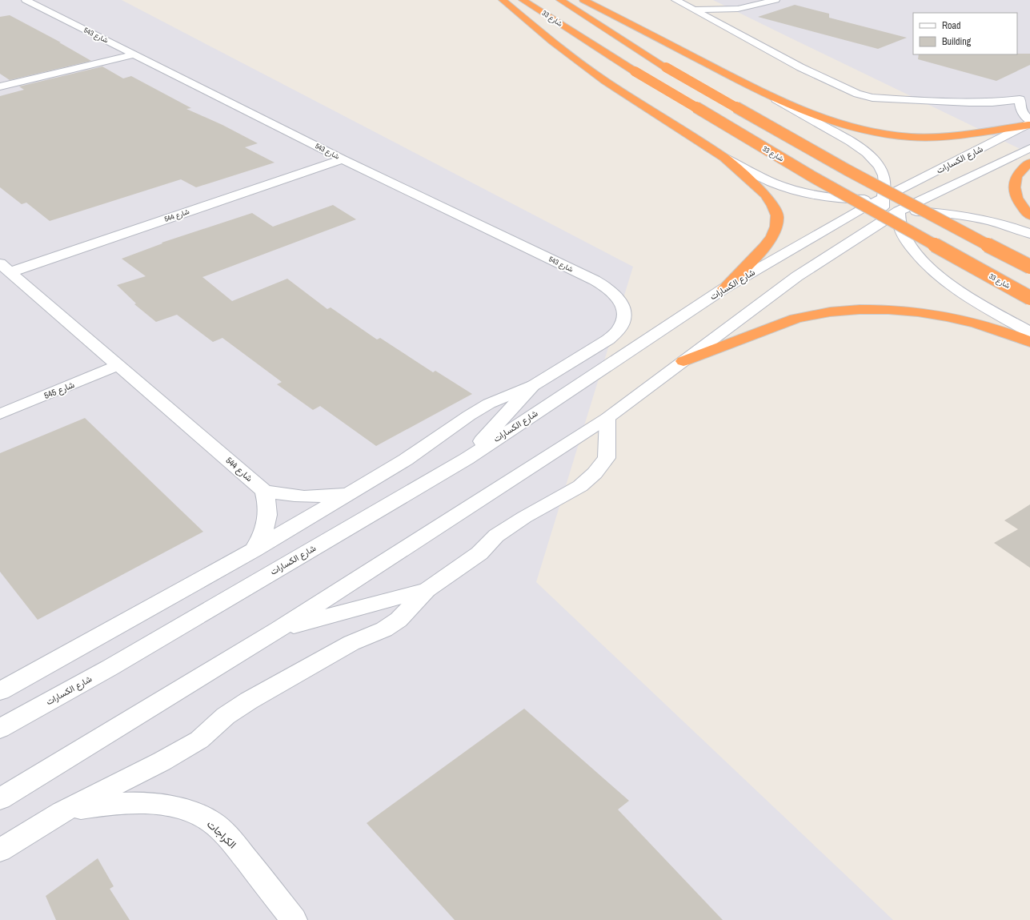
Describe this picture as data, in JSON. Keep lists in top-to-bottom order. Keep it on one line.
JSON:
{"streets":{"highway":["شارع 33"],"street":["شارع 543","شارع الكسارات","شارع 544","شارع 545","الكراجات"]},"crossings":[["شارع 543","شارع 544"],["شارع 544","شارع 545"]],"legend":["Road","Building"]}
